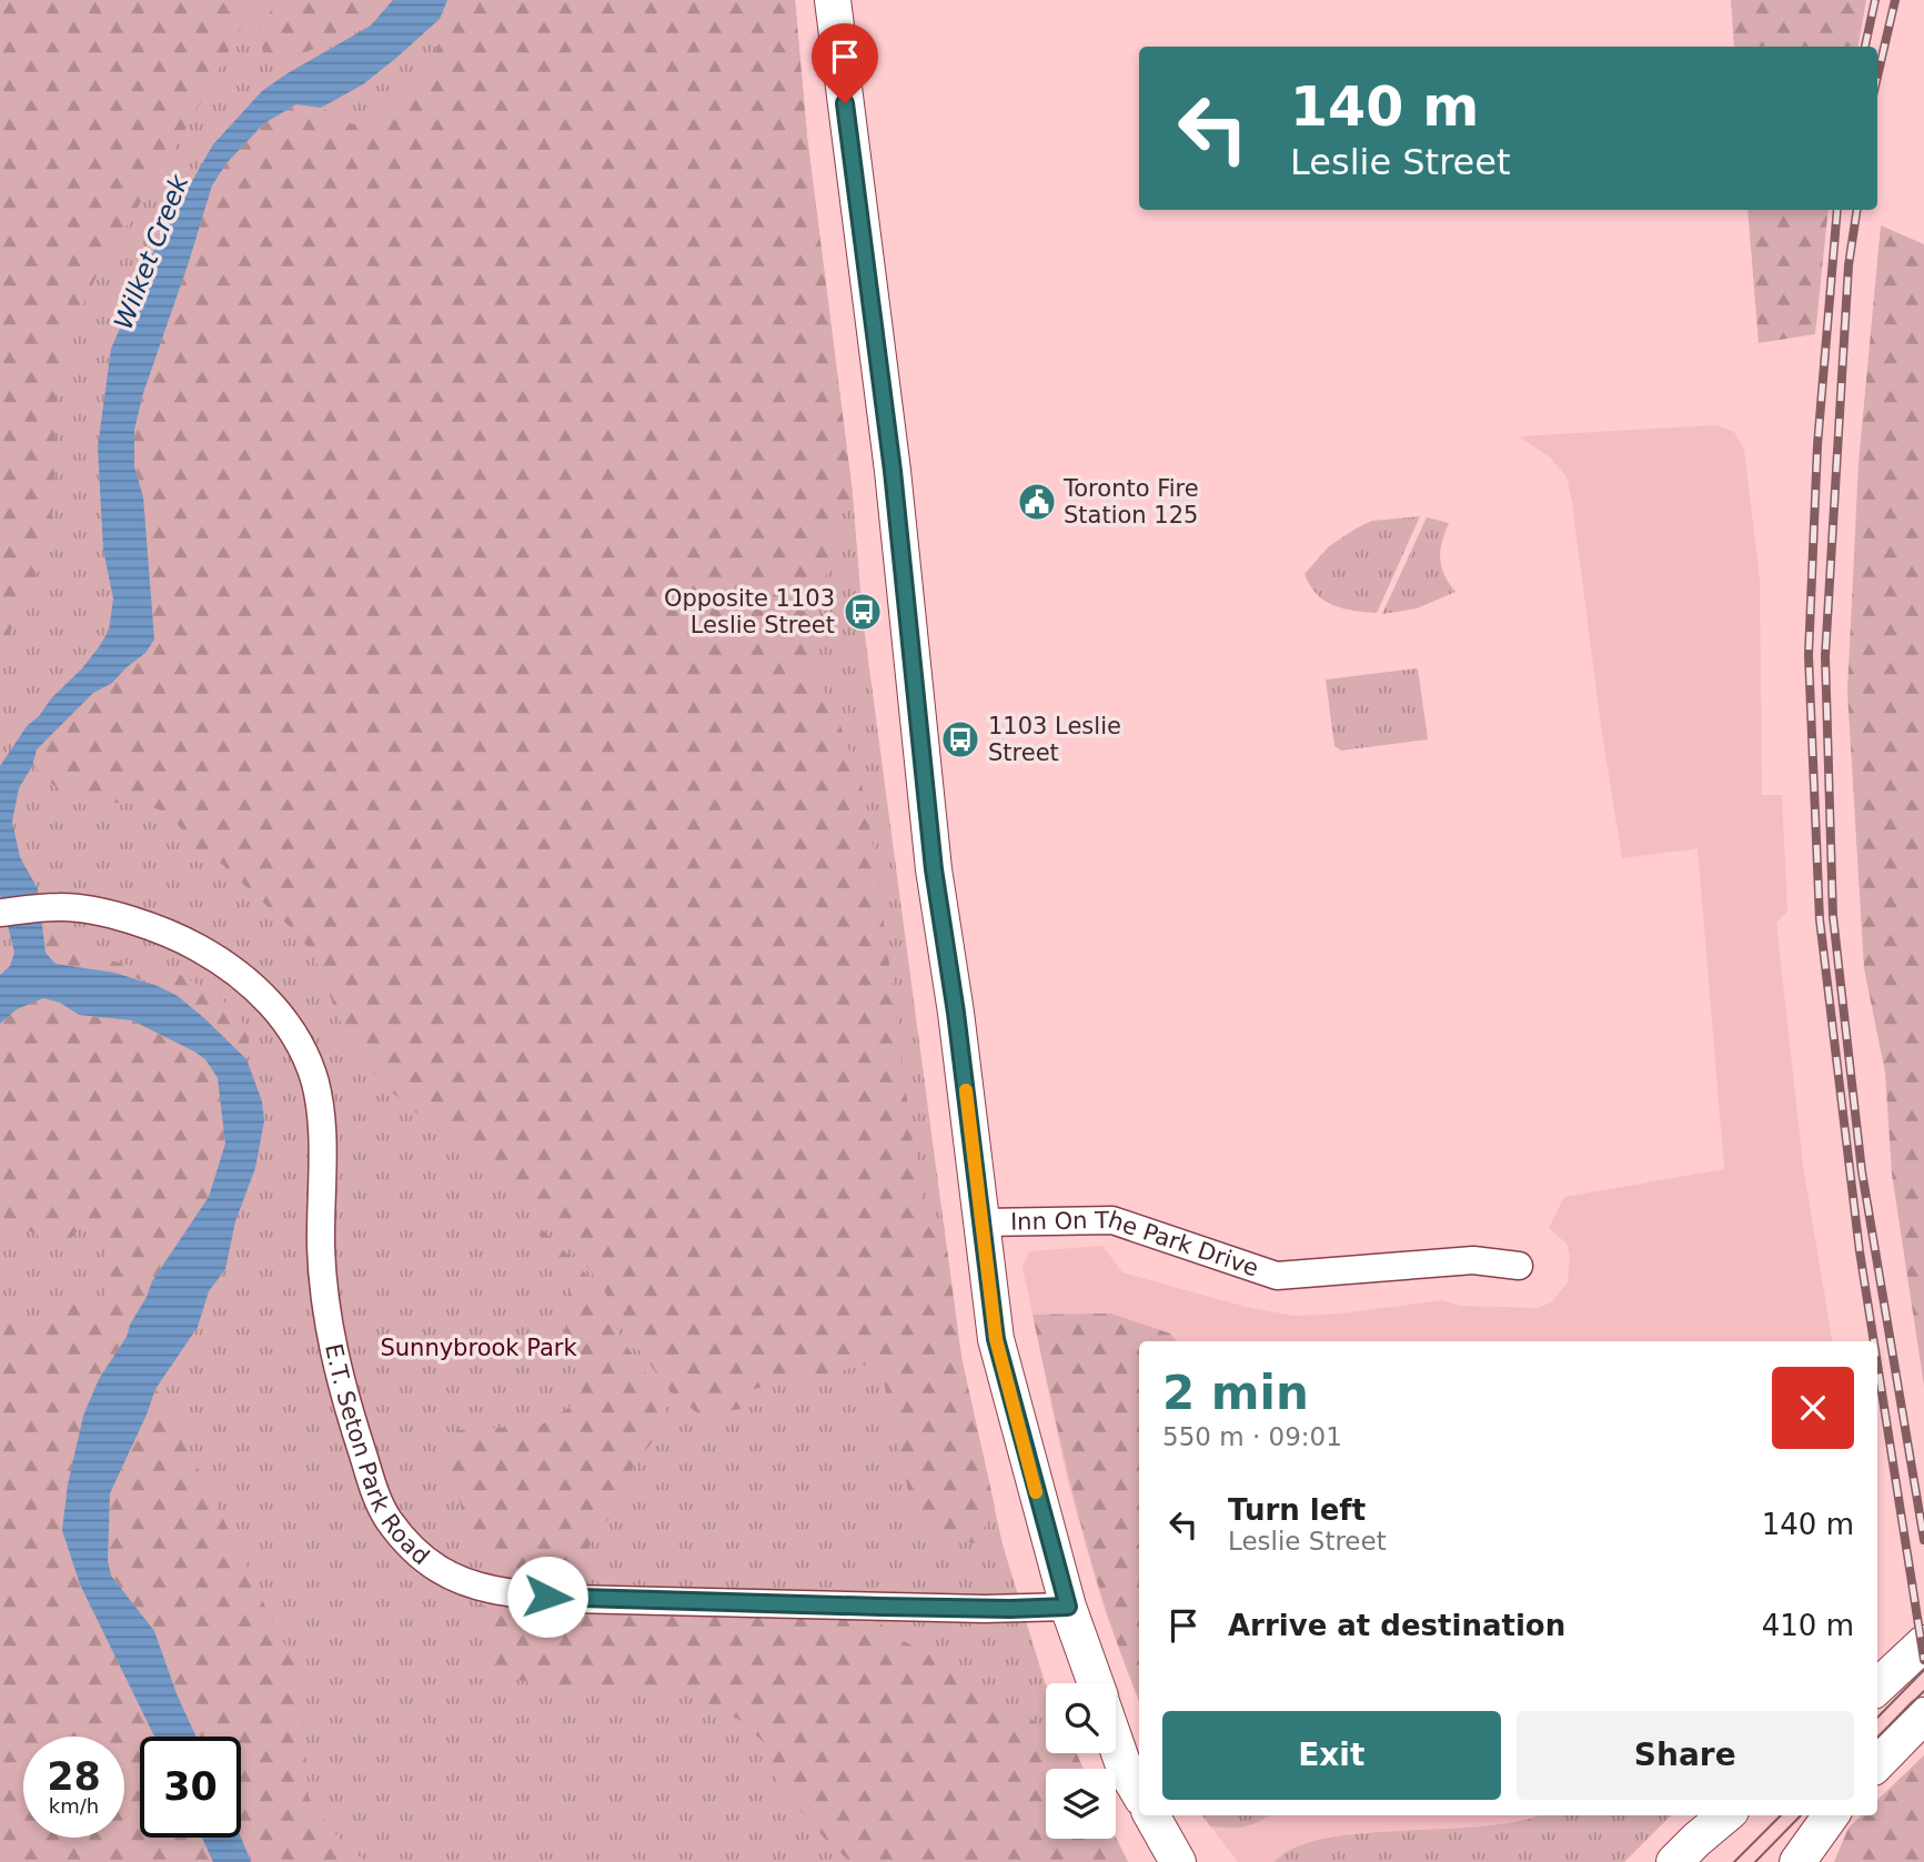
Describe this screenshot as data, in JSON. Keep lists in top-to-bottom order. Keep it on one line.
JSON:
{"streets":{"street":["Inn On The Park Drive","E.T. Seton Park Road"]},"water":["Wilket Creek"],"parks":["Sunnybrook Park"],"places":{"public building":["Toronto Fire Station 125"],"bus stop":["Opposite 1103 Leslie Street","1103 Leslie Street"]},"page":{"turn":["140 m","Leslie Street"],"heading":["2 min","550 m · 09:01"],"list":[{"name":"Turn left","note":"Leslie Street","value":"140 m"},{"name":"Arrive at destination","value":"410 m"}],"buttons":["Exit","Share"],"speed":"28 km/h","limit":"30"}}
